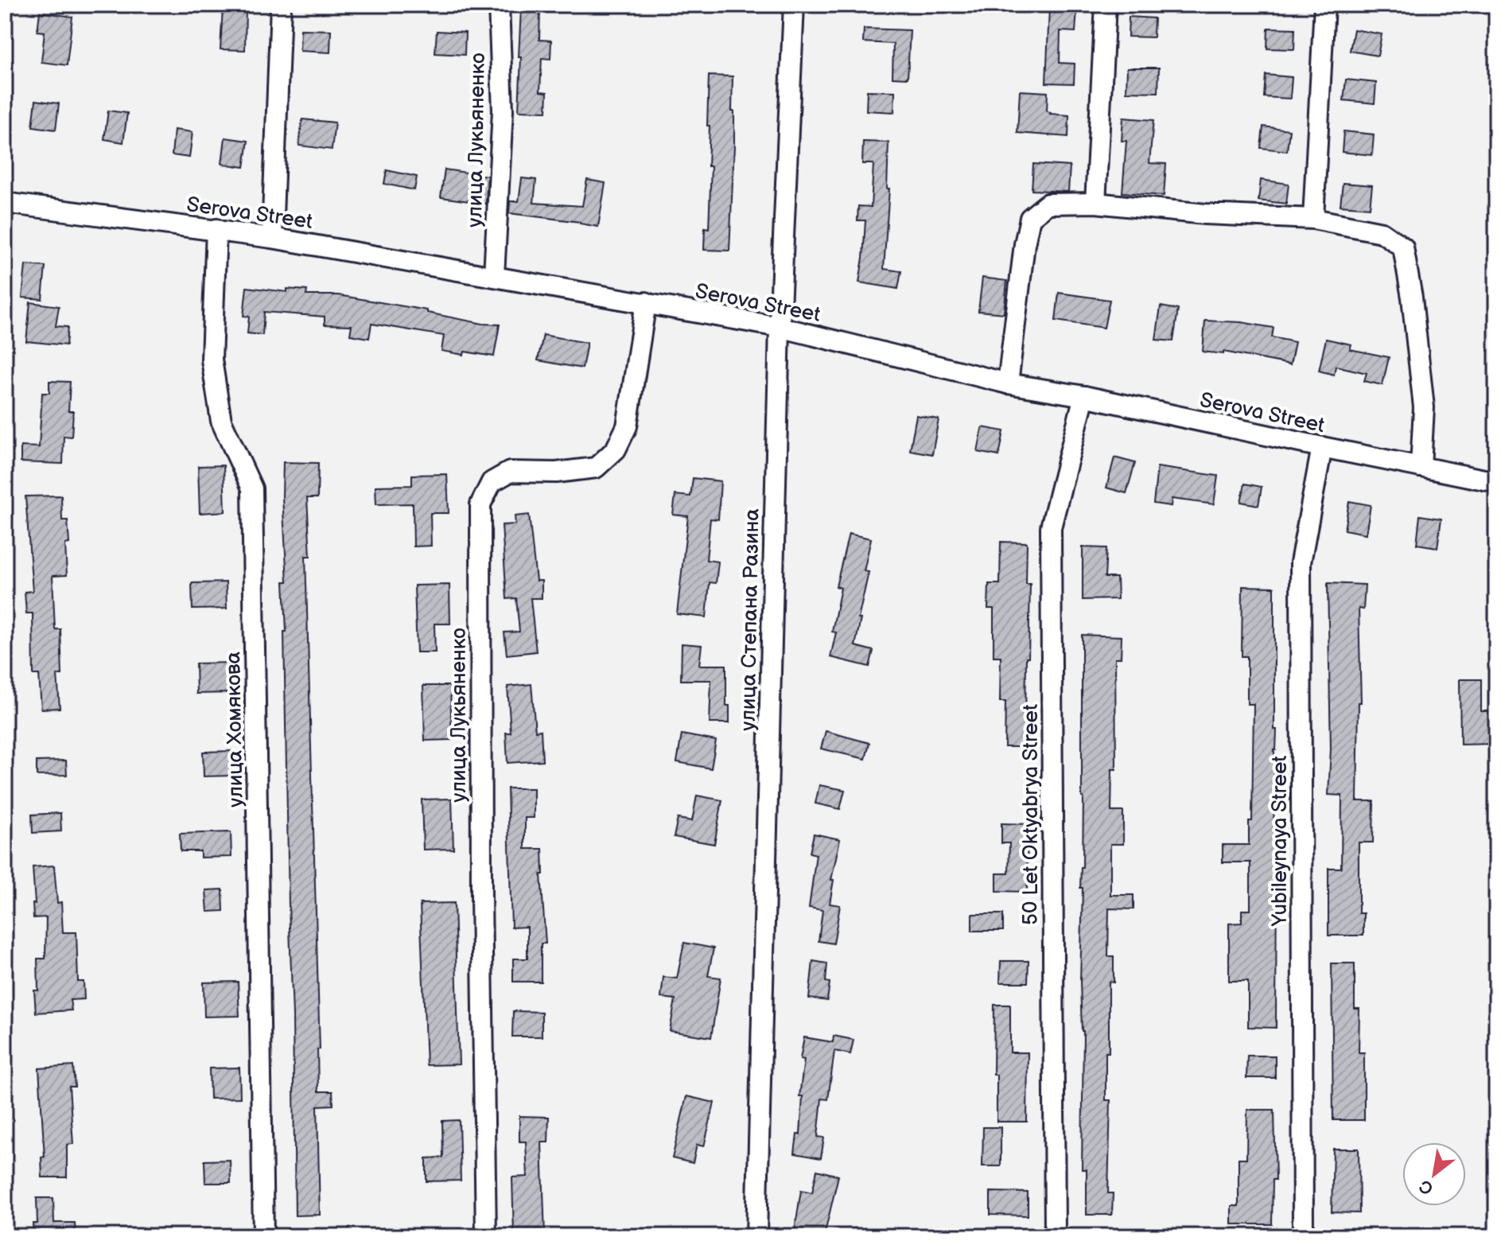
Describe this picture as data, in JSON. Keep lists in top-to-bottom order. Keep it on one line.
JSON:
{"streets":{"street":["улица Лукьяненко","Serova Street","улица Степана Разина","улица Хомякова","50 Let Oktyabrya Street","Yubileynaya Street"]},"crossings":[["улица Лукьяненко","Serova Street"],["Serova Street","улица Степана Разина"],["Serova Street","улица Хомякова"],["Serova Street","50 Let Oktyabrya Street"],["Serova Street","Yubileynaya Street"]],"north":"bottom left"}
